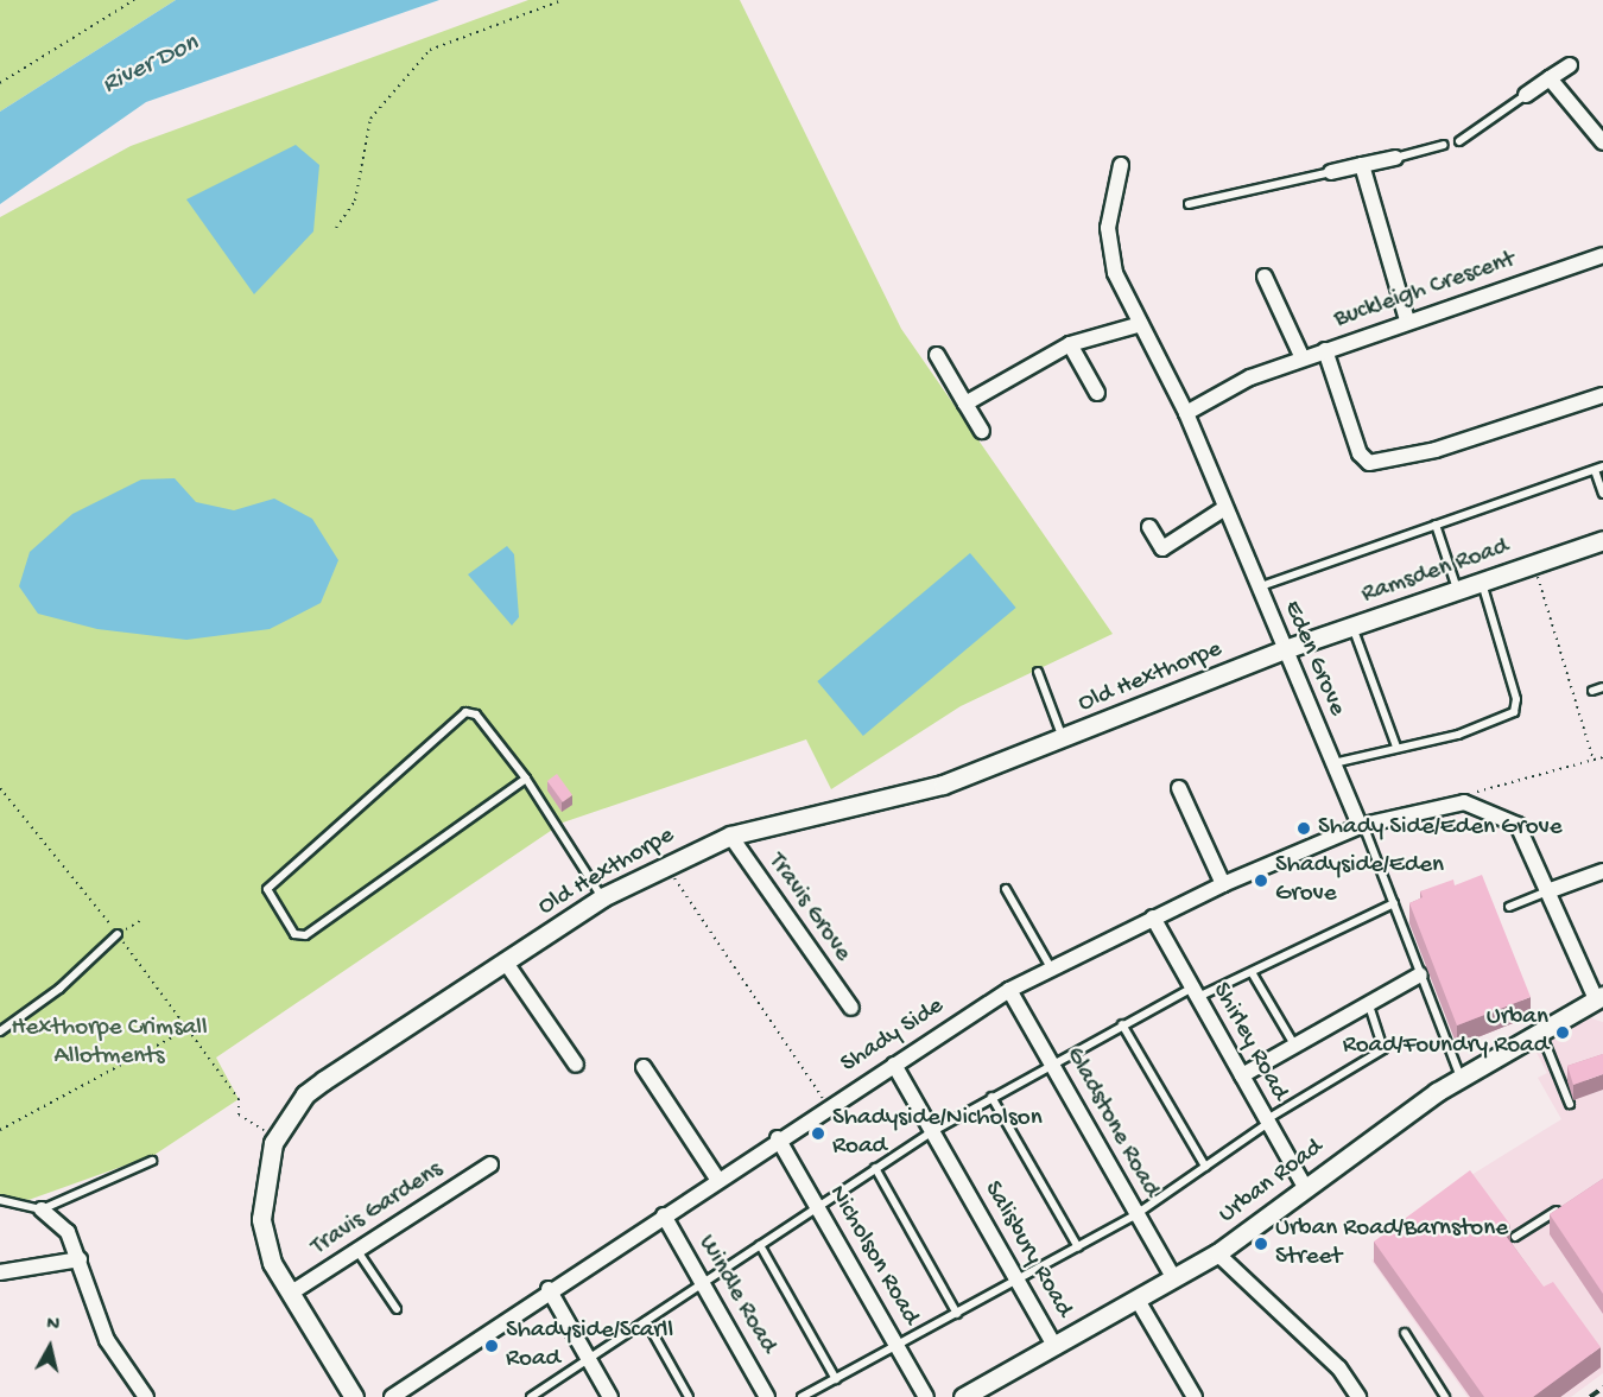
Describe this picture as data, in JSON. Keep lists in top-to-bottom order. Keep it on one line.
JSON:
{"streets":{"street":["Buckleigh Crescent","Ramsden Road","Eden Grove","Old Hexthorpe","Travis Grove","Shady Side","Shirley Road","Gladstone Road","Urban Road","Travis Gardens","Salisbury Road","Nicholson Road","Windle Road"]},"crossings":[["Ramsden Road","Eden Grove"],["Ramsden Road","Old Hexthorpe"],["Eden Grove","Old Hexthorpe"],["Eden Grove","Shady Side"],["Old Hexthorpe","Travis Grove"],["Old Hexthorpe","Travis Gardens"],["Shady Side","Shirley Road"],["Shady Side","Gladstone Road"],["Shady Side","Salisbury Road"],["Shady Side","Nicholson Road"],["Shady Side","Windle Road"],["Shirley Road","Urban Road"],["Gladstone Road","Urban Road"],["Urban Road","Salisbury Road"]],"water":["River Don"],"parks":["Hexthorpe Crimsall Allotments"],"places":["Shady Side/Eden Grove","Shadyside/Eden Grove","Urban Road/Foundry Road","Shadyside/Nicholson Road","Urban Road/Barnstone Street","Shadyside/Scarll Road"],"north":"top"}
